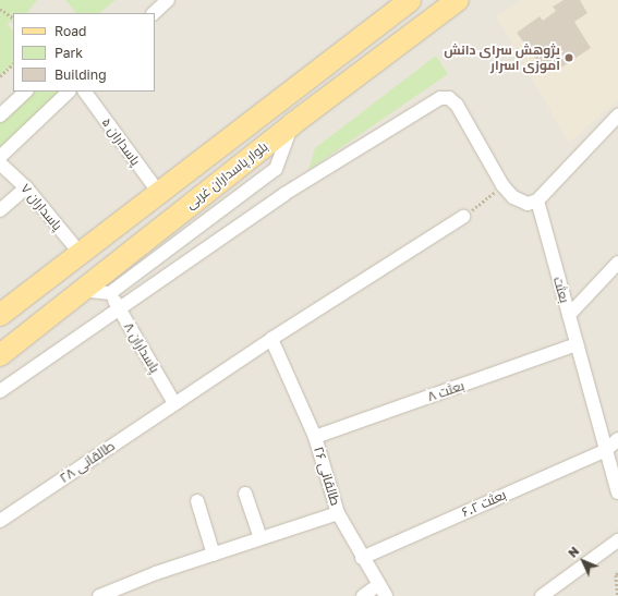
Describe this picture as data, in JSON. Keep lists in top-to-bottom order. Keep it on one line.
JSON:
{"streets":{"main road":["بلوار پاسداران غربی"],"street":["پاسداران ۵","پاسداران ۷","بعثت","پاسداران ۸","بعثت ۸","طالقانی ۲۸","طالقانی ۲۶","بعثت ۶.۲"]},"crossings":[["بعثت","بعثت ۸"],["بعثت","بعثت ۶.۲"],["پاسداران ۸","طالقانی ۲۸"],["بعثت ۸","طالقانی ۲۶"]],"places":["پژوهش سرای دانش آموزی اسرار"],"legend":["Road","Park","Building"],"north":"top left"}
